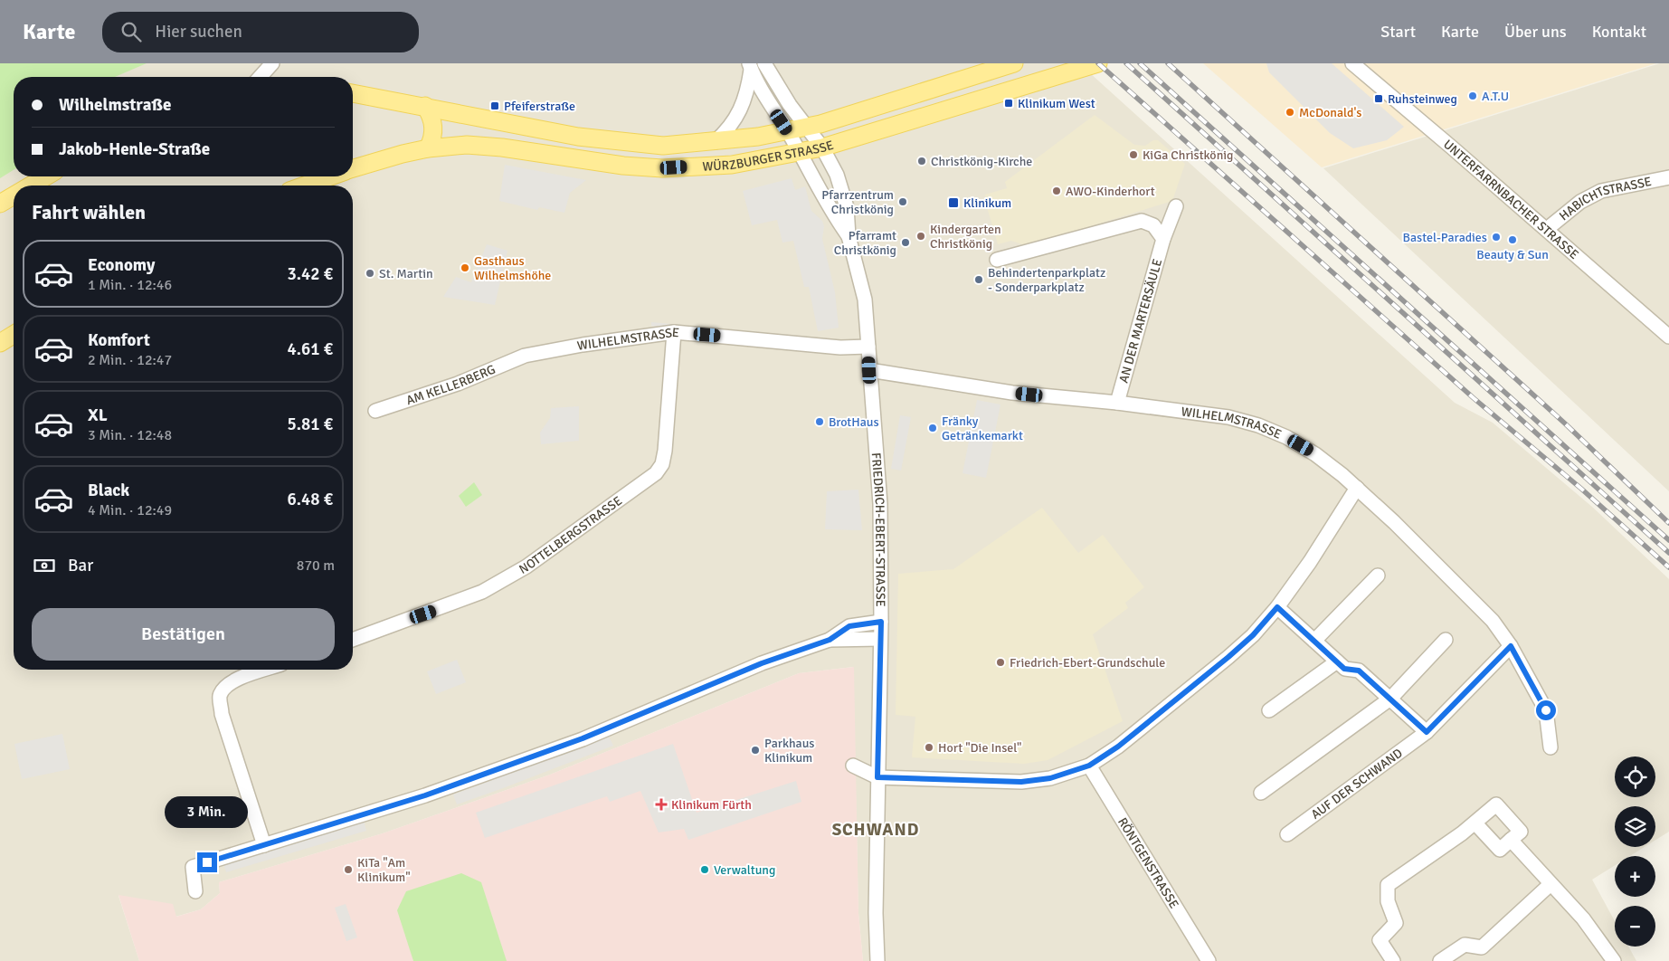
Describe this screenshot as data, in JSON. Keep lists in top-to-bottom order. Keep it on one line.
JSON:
{"streets":{"main road":["WÜRZBURGER STRASSE"],"street":["UNTERFARRNBACHER STRASSE","HABICHTSTRASSE","AN DER MARTERSÄULE","WILHELMSTRASSE","AM KELLERBERG","FRIEDRICH-EBERT-STRASSE","NOTTELBERGSTRASSE","AUF DER SCHWAND","RÖNTGENSTRASSE"]},"crossings":[["WÜRZBURGER STRASSE","FRIEDRICH-EBERT-STRASSE"],["UNTERFARRNBACHER STRASSE","HABICHTSTRASSE"],["AN DER MARTERSÄULE","WILHELMSTRASSE"],["WILHELMSTRASSE","AM KELLERBERG"],["WILHELMSTRASSE","FRIEDRICH-EBERT-STRASSE"],["WILHELMSTRASSE","NOTTELBERGSTRASSE"],["WILHELMSTRASSE","AUF DER SCHWAND"]],"districts":["SCHWAND"],"places":{"other":["A.T.U","McDonald's","KiGa Christkönig","Christkönig-Kirche","AWO-Kinderhort","Pfarrzentrum Christkönig","Kindergarten Christkönig","Bastel-Paradies","Beauty & Sun","Pfarramt Christkönig","Gasthaus Wilhelmshöhe","St. Martin","Behindertenparkplatz - Sonderparkplatz","BrotHaus","Fränky Getränkemarkt","Friedrich-Ebert-Grundschule","Hort \"Die Insel\"","Parkhaus Klinikum","KiTa \"Am Klinikum\"","Verwaltung"],"transit":["Ruhsteinweg","Klinikum West","Pfeiferstraße","Klinikum"],"health":["Klinikum Fürth"]},"page":{"header":"Karte","search":"Hier suchen","nav":["Start","Karte","Über uns","Kontakt"],"banner":["Wilhelmstraße","Jakob-Henle-Straße"],"heading":"Fahrt wählen","list":[{"name":"Economy","note":"1 Min. · 12:46","value":"3.42 €"},{"name":"Komfort","note":"2 Min. · 12:47","value":"4.61 €"},{"name":"XL","note":"3 Min. · 12:48","value":"5.81 €"},{"name":"Black","note":"4 Min. · 12:49","value":"6.48 €"}],"pay":["Bar","870 m"],"buttons":"Bestätigen","map_buttons":["+","−"],"bubble":"3 Min."}}
